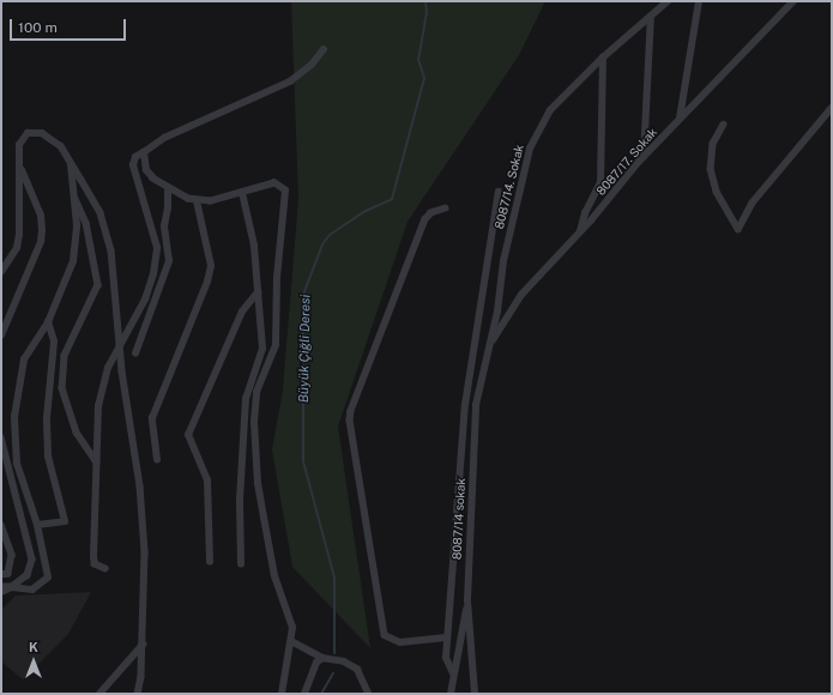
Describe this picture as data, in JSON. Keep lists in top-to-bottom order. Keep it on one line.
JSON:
{"streets":{"street":["8087/17. Sokak","8087/14. Sokak","8087/14 sokak"]},"crossings":[["8087/17. Sokak","8087/14. Sokak"],["8087/17. Sokak","8087/14 sokak"],["8087/14. Sokak","8087/14 sokak"]],"water":["Büyük Çiğli Deresi"],"scale_bar":"100 m","north":"top"}
